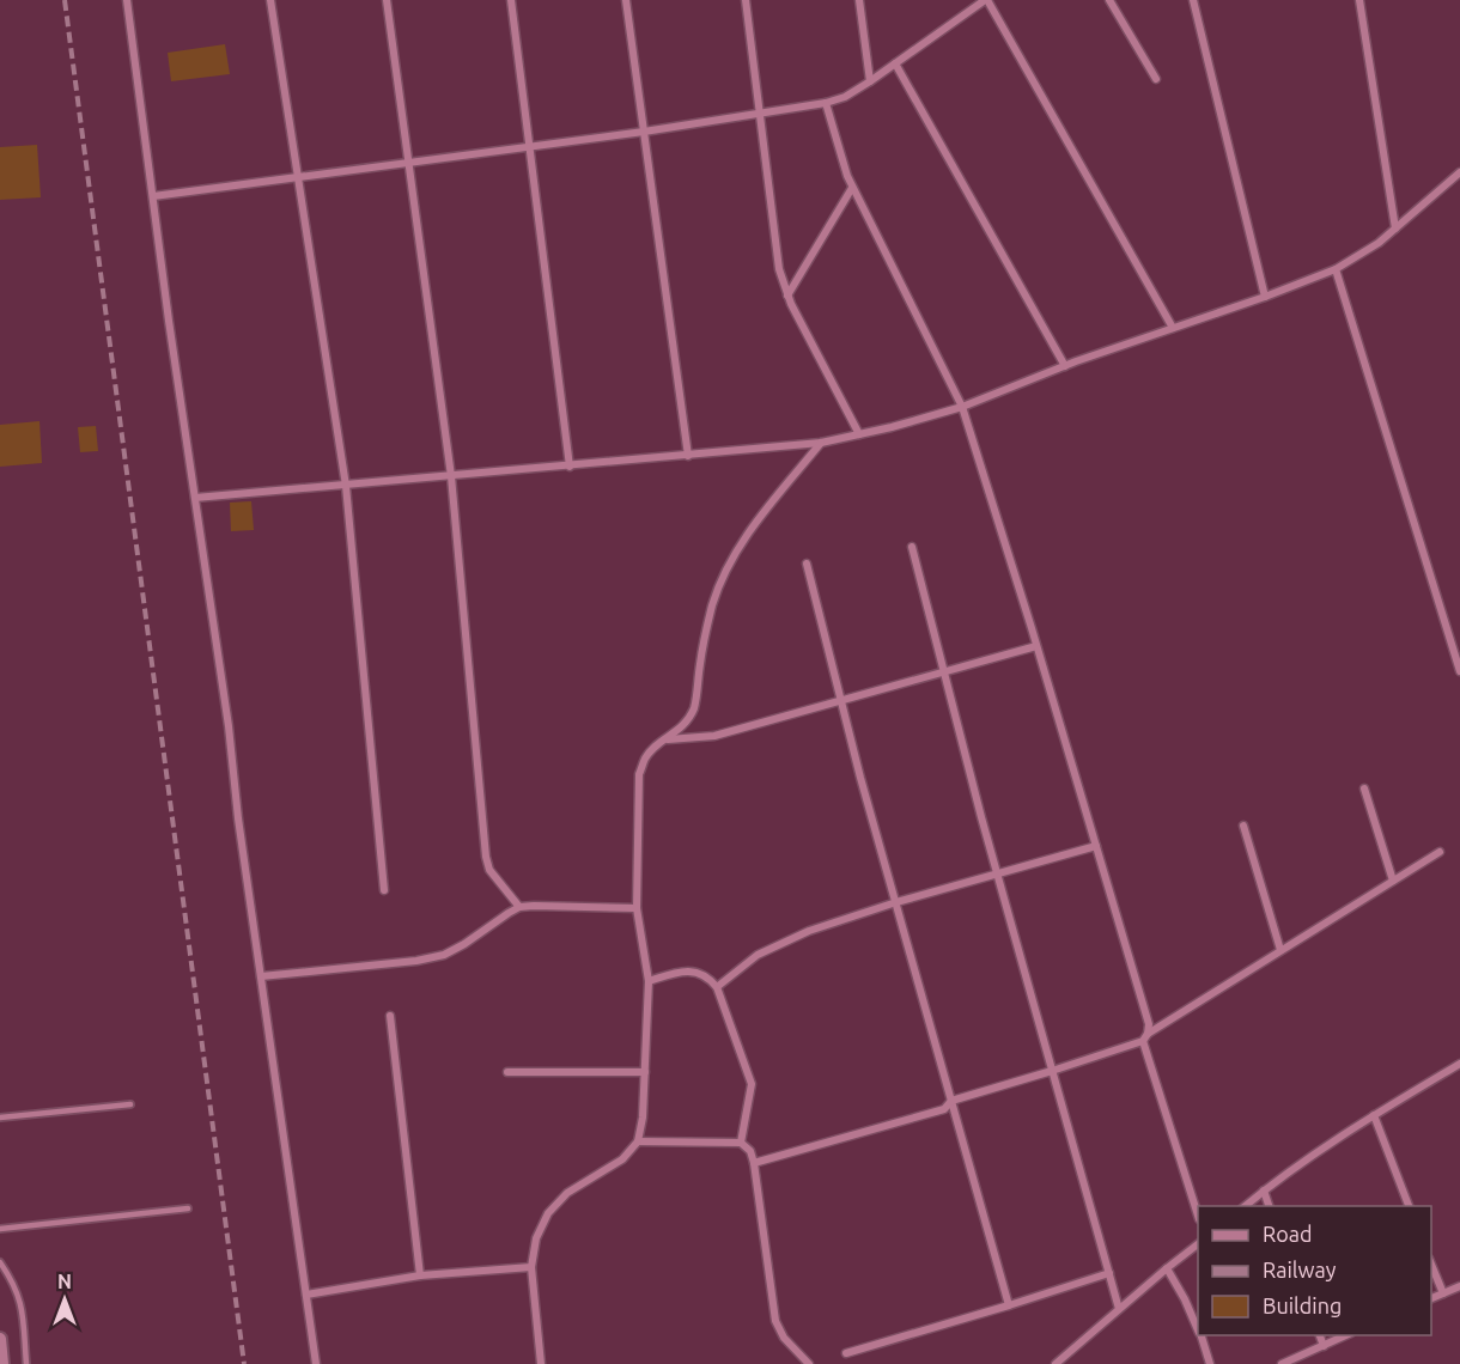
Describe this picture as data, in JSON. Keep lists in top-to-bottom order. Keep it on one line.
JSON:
{"legend":["Road","Railway","Building"],"north":"top"}
